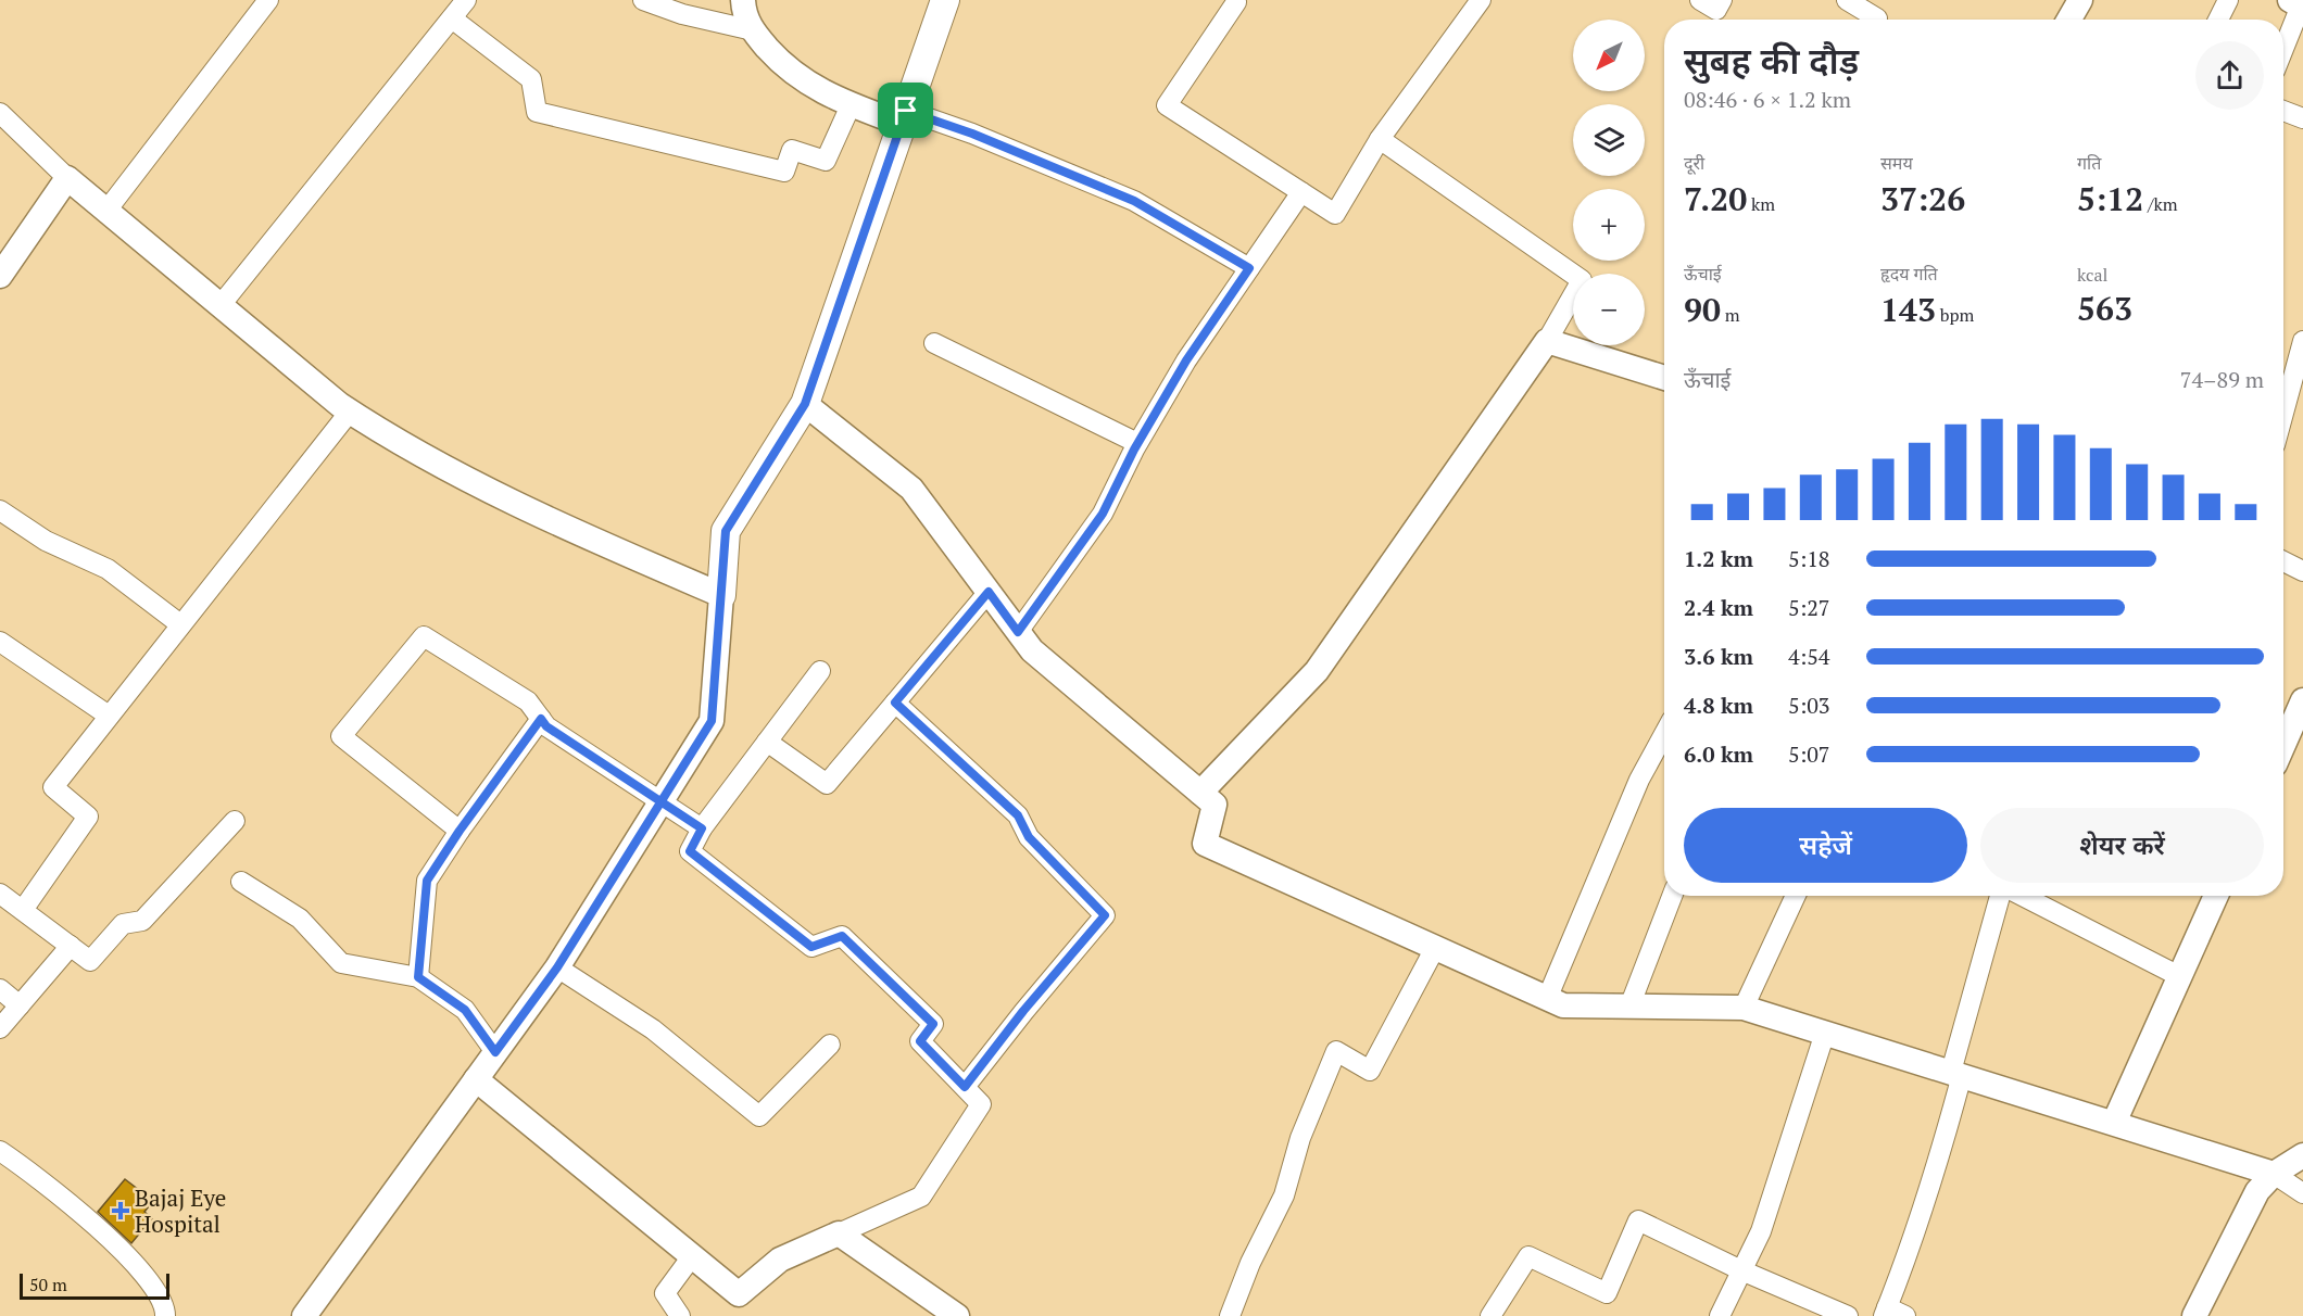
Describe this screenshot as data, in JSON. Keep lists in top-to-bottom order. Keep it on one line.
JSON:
{"places":{"health":["Bajaj Eye Hospital"]},"scale_bar":"50 m","north":"bottom left","page":{"map_buttons":["+","−"],"heading":["सुबह की दौड़","08:46 · 6 × 1.2 km"],"stats":[["दूरी","7.20 km"],["समय","37:26"],["गति","5:12 /km"],["ऊँचाई","90 m"],["हृदय गति","143 bpm"],["kcal","563"]],"chart":["ऊँचाई","74–89 m"],"list":[{"name":"1.2 km","note":"5:18"},{"name":"2.4 km","note":"5:27"},{"name":"3.6 km","note":"4:54"},{"name":"4.8 km","note":"5:03"},{"name":"6.0 km","note":"5:07"}],"buttons":["सहेजें","शेयर करें"],"scale":"50 m"}}
